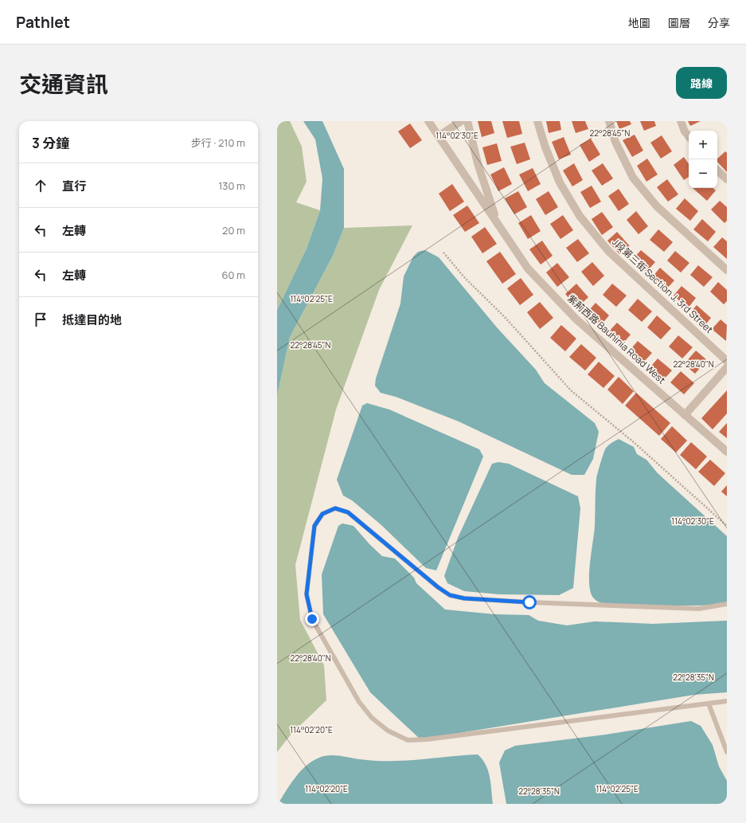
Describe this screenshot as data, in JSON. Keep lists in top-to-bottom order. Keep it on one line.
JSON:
{"streets":{"street":["J段第三街 Section J, 3rd Street","紫荊西路 Bauhinia Road West"]},"page":{"header":"Pathlet","nav":["地圖","圖層","分享"],"title":"交通資訊","buttons":"路線","heading":["3 分鐘","步行 · 210 m"],"map_buttons":["+","−"],"list":[["直行","130 m"],["左轉","20 m"],["左轉","60 m"],"抵達目的地"]},"coordinates":["22°28'45\"N","114°02'30\"E","114°02'25\"E","22°28'40\"N","22°28'35\"N","114°02'20\"E"]}
